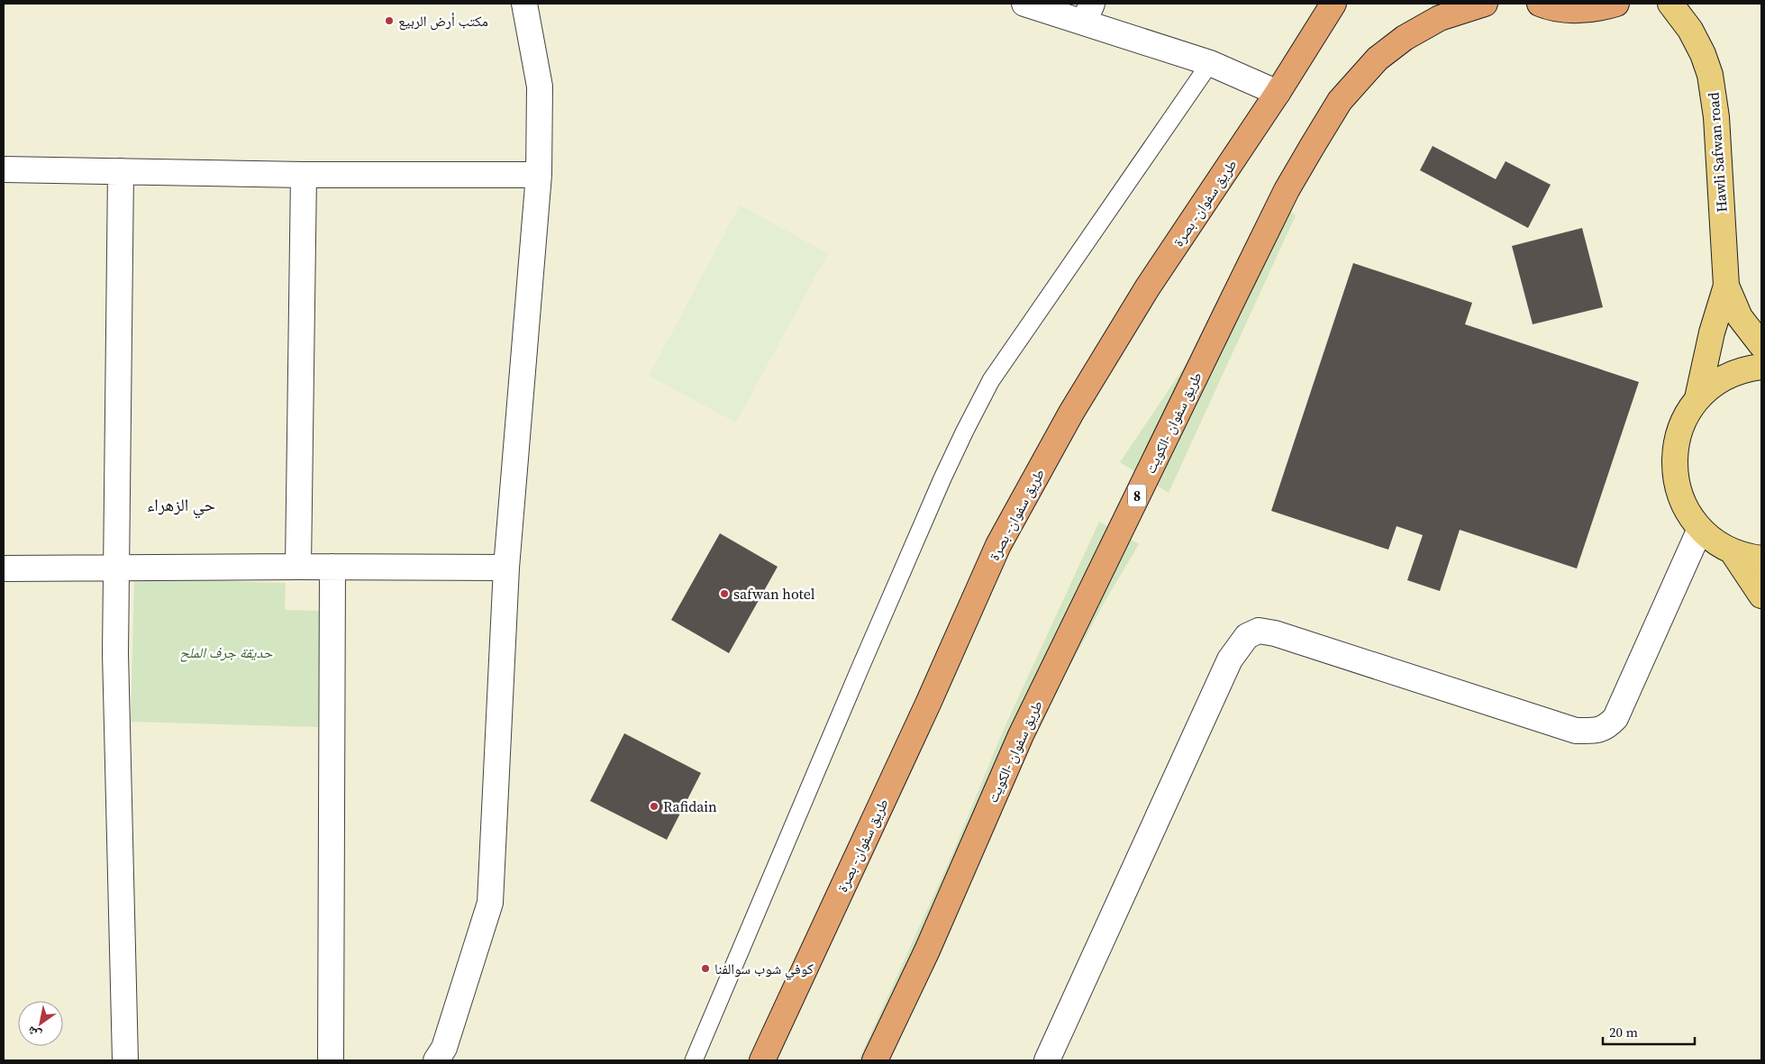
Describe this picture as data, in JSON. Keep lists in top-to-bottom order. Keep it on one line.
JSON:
{"streets":{"highway":["طريق سفوان- بصرة","طريق سفوان -الكويت","8"],"main road":["Hawli Safwan road"]},"districts":["حي الزهراء"],"parks":["حديقة جرف الملح"],"places":["مكتب أرض الربيع","safwan hotel","Rafidain","كوفي شوب سوالفنا"],"scale_bar":"20 m","north":"bottom left"}
